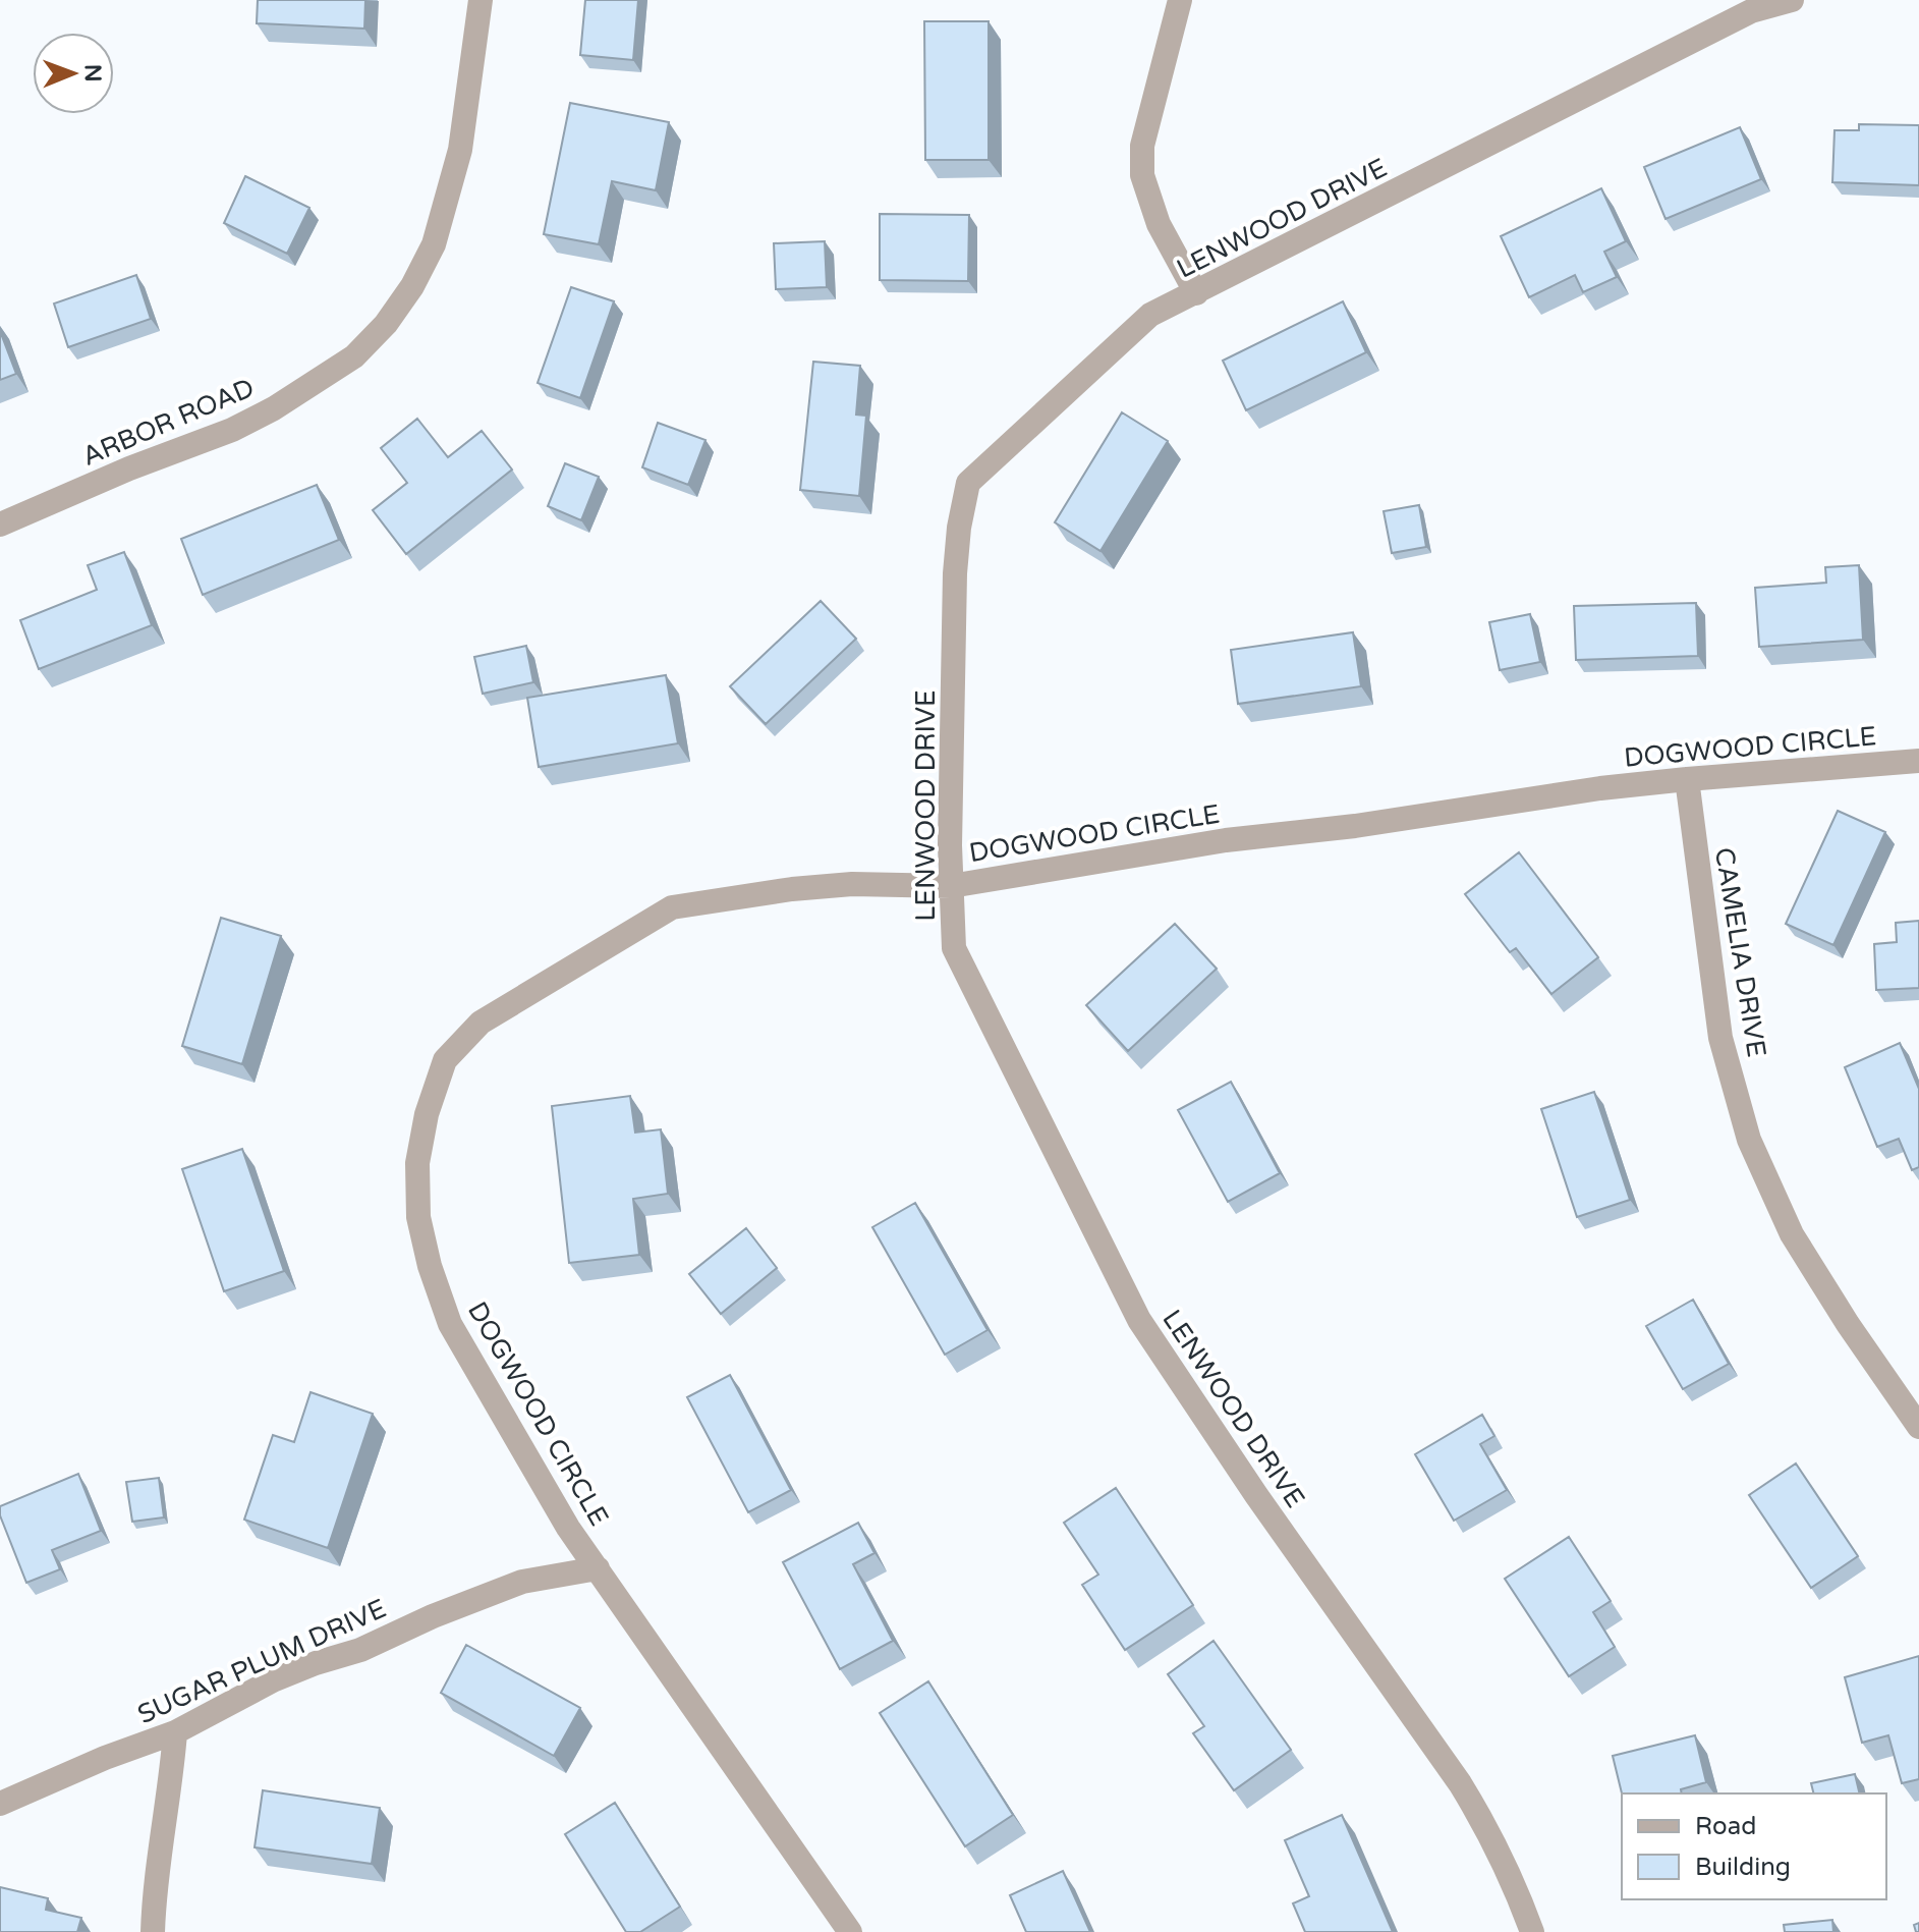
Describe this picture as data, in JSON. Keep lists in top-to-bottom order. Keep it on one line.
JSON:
{"streets":{"street":["LENWOOD DRIVE","ARBOR ROAD","DOGWOOD CIRCLE","CAMELIA DRIVE","SUGAR PLUM DRIVE"]},"crossings":[["LENWOOD DRIVE","DOGWOOD CIRCLE"],["DOGWOOD CIRCLE","CAMELIA DRIVE"],["DOGWOOD CIRCLE","SUGAR PLUM DRIVE"]],"legend":["Road","Building"],"north":"right"}
